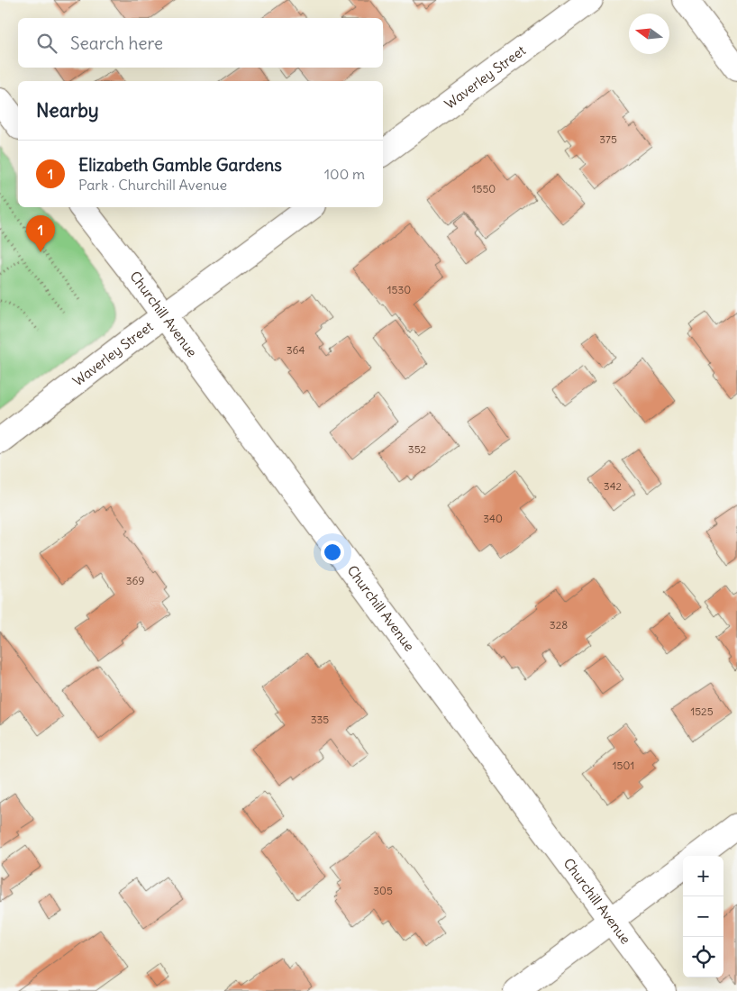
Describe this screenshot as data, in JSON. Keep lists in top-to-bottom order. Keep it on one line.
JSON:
{"streets":{"street":["Waverley Street","Churchill Avenue"]},"crossings":[["Waverley Street","Churchill Avenue"]],"house_numbers":["375","1550","1530","364","352","342","340","369","328","1525","335","1501","305"],"north":"left","page":{"search":"Search here","heading":"Nearby","list":[{"mark":"1","name":"Elizabeth Gamble Gardens","note":"Park · Churchill Avenue","value":"100 m"}],"pins":"1","map_buttons":["+","−"]}}
